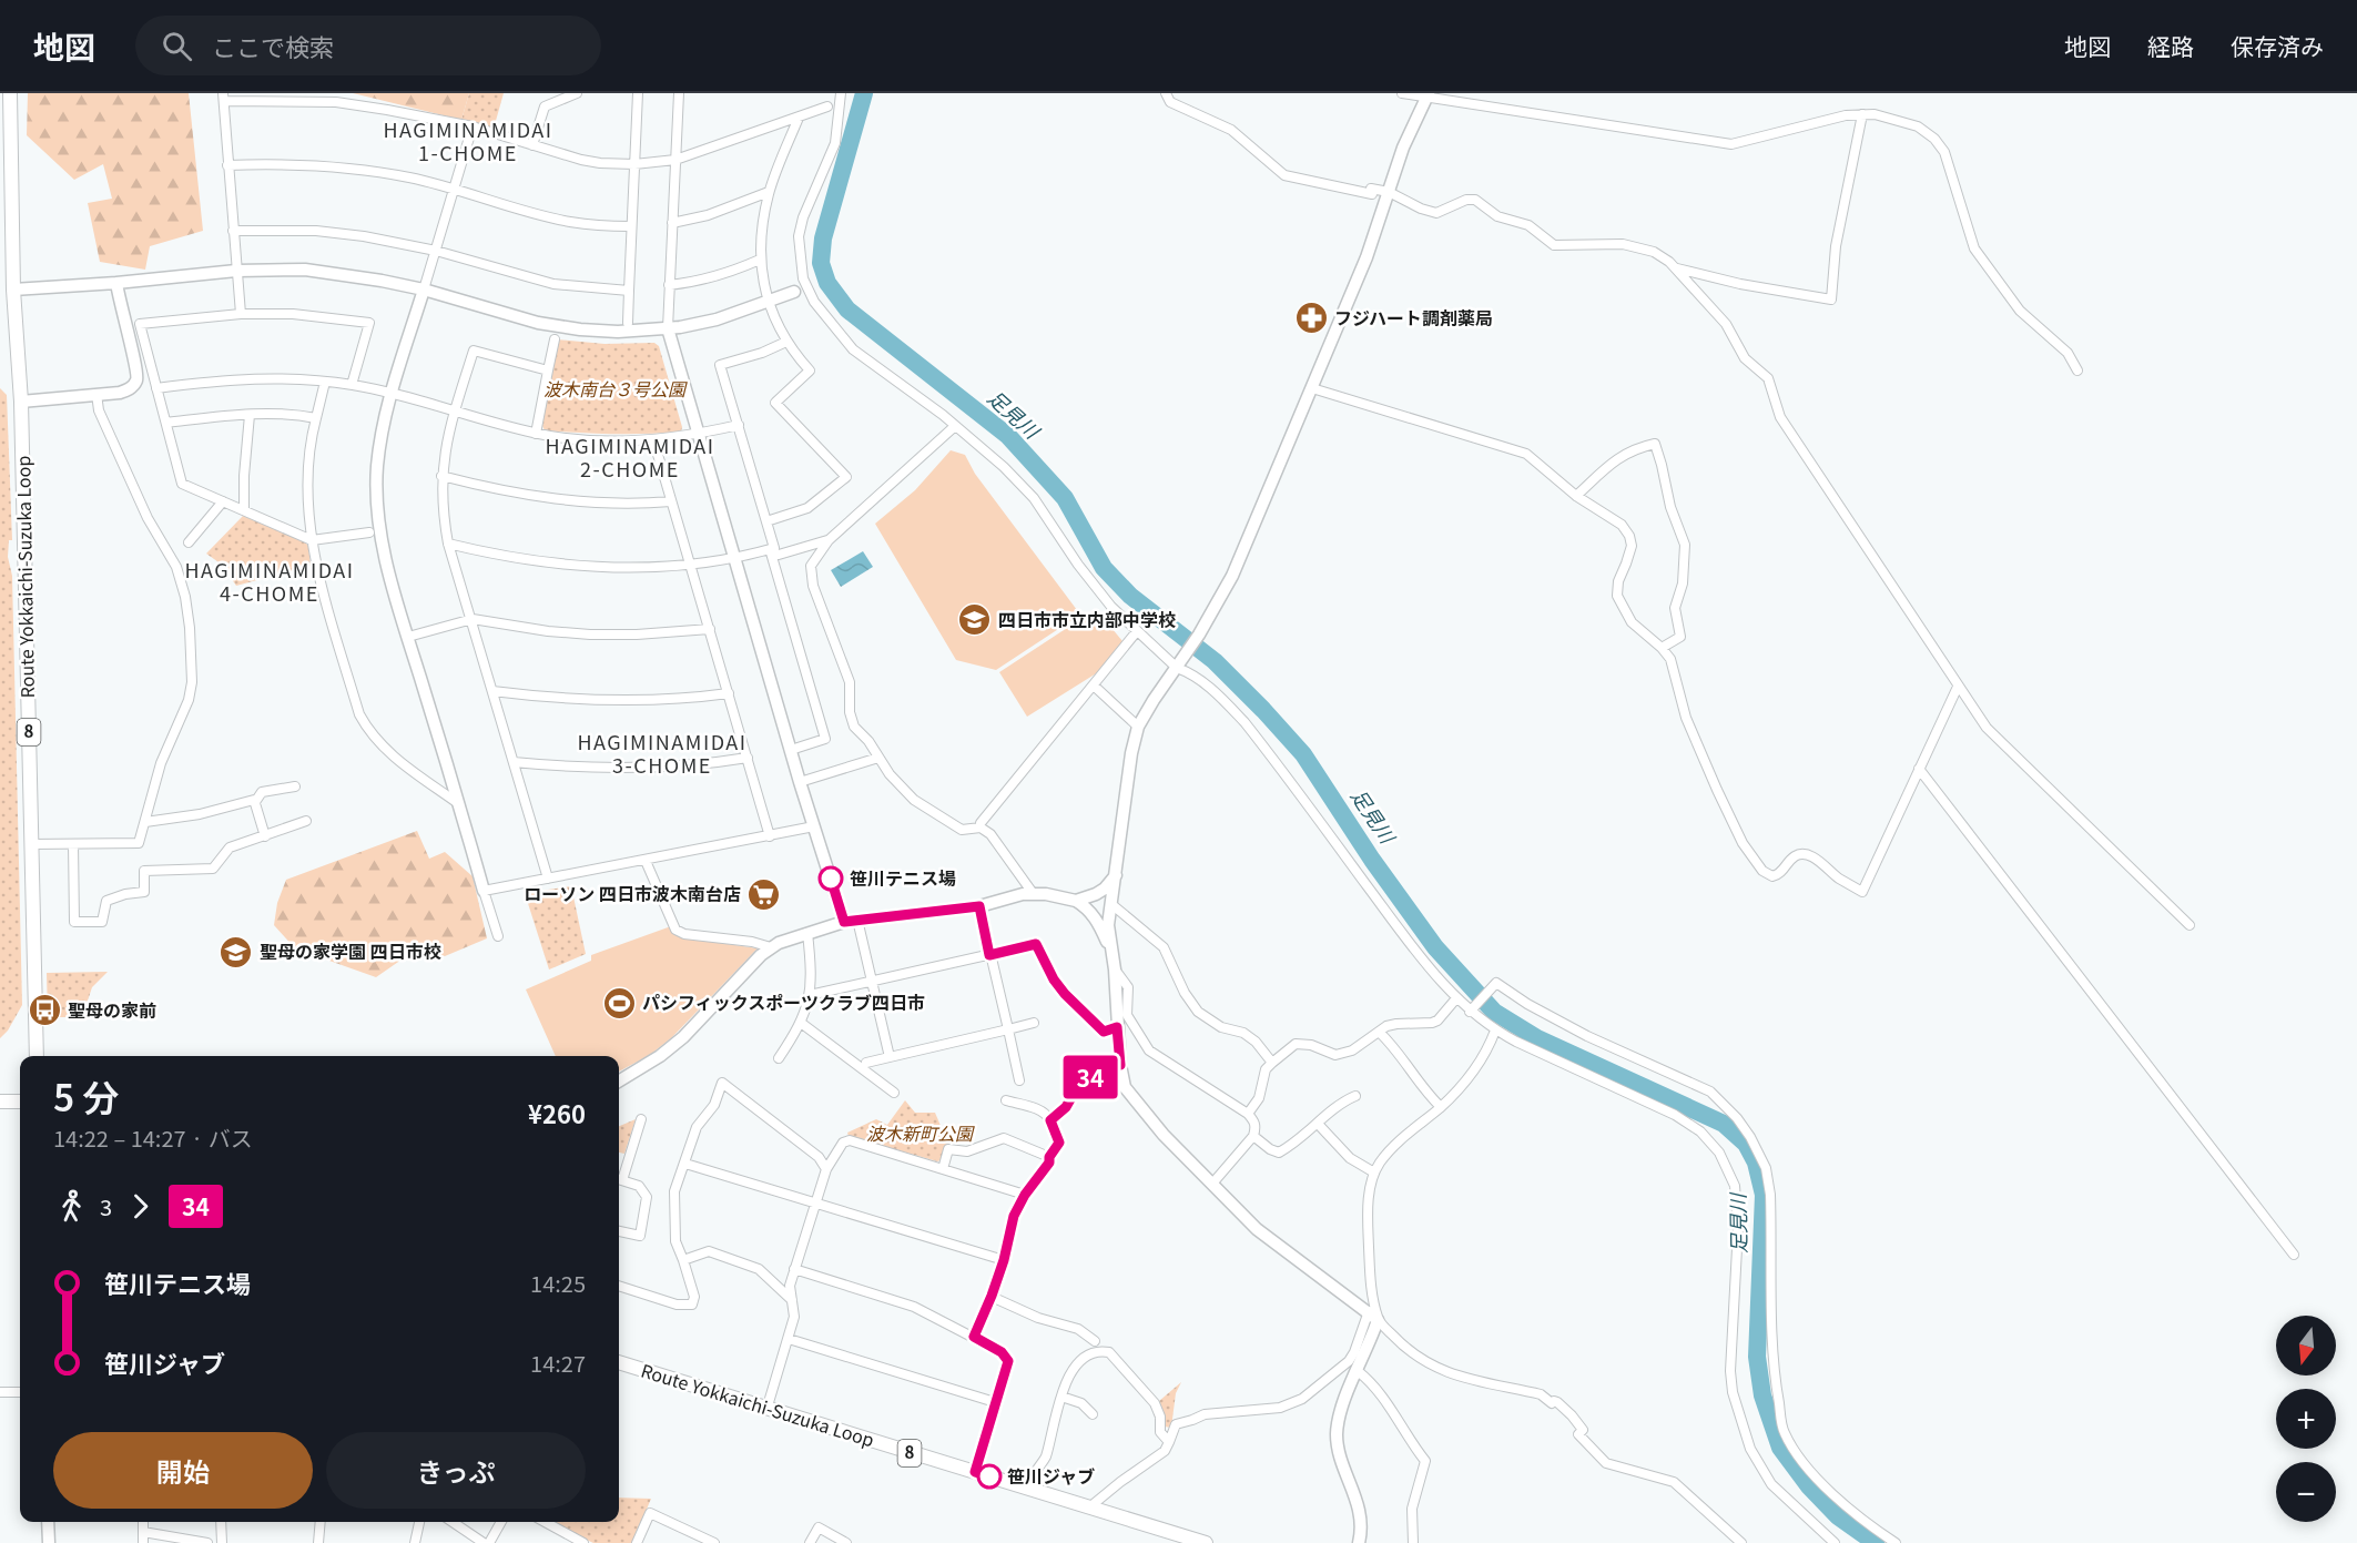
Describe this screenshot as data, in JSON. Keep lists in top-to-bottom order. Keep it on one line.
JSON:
{"streets":{"main road":["Route Yokkaichi-Suzuka Loop","8"]},"districts":["HAGIMINAMIDAI 1-CHOME","HAGIMINAMIDAI 2-CHOME","HAGIMINAMIDAI 4-CHOME","HAGIMINAMIDAI 3-CHOME"],"water":["足見川"],"parks":["波木南台３号公園","波木新町公園"],"places":{"pharmacy":["フジハート調剤薬局"],"school or university":["四日市市立内部中学校","聖母の家学園 四日市校"],"other":["笹川テニス場","笹川ジャブ"],"supermarket":["ローソン 四日市波木南台店"],"sports":["パシフィックスポーツクラブ四日市"],"bus stop":["聖母の家前"]},"lines":["bus line 34"],"north":"bottom","page":{"header":"地図","search":"ここで検索","nav":["地図","経路","保存済み"],"on_map":"34","heading":["5 分","14:22 – 14:27 · バス","¥260"],"legs":["3","34"],"list":[{"name":"笹川テニス場","value":"14:25"},{"name":"笹川ジャブ","value":"14:27"}],"map_buttons":["+","−"],"buttons":["開始","きっぷ"]}}
